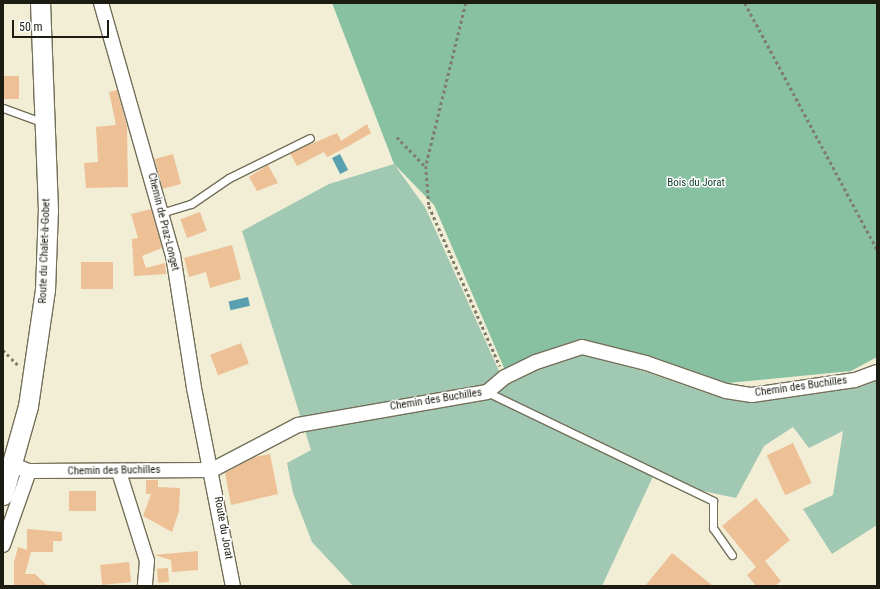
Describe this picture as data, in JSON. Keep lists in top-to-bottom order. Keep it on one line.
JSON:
{"streets":{"main road":["Route du Chalet-à-Gobet"],"street":["Chemin de Praz-Longet","Chemin des Buchilles","Route du Jorat"]},"crossings":[["Chemin de Praz-Longet","Chemin des Buchilles"],["Chemin de Praz-Longet","Route du Jorat"],["Route du Chalet-à-Gobet","Chemin des Buchilles"],["Chemin des Buchilles","Route du Jorat"]],"parks":["Bois du Jorat"],"scale_bar":"50 m"}
